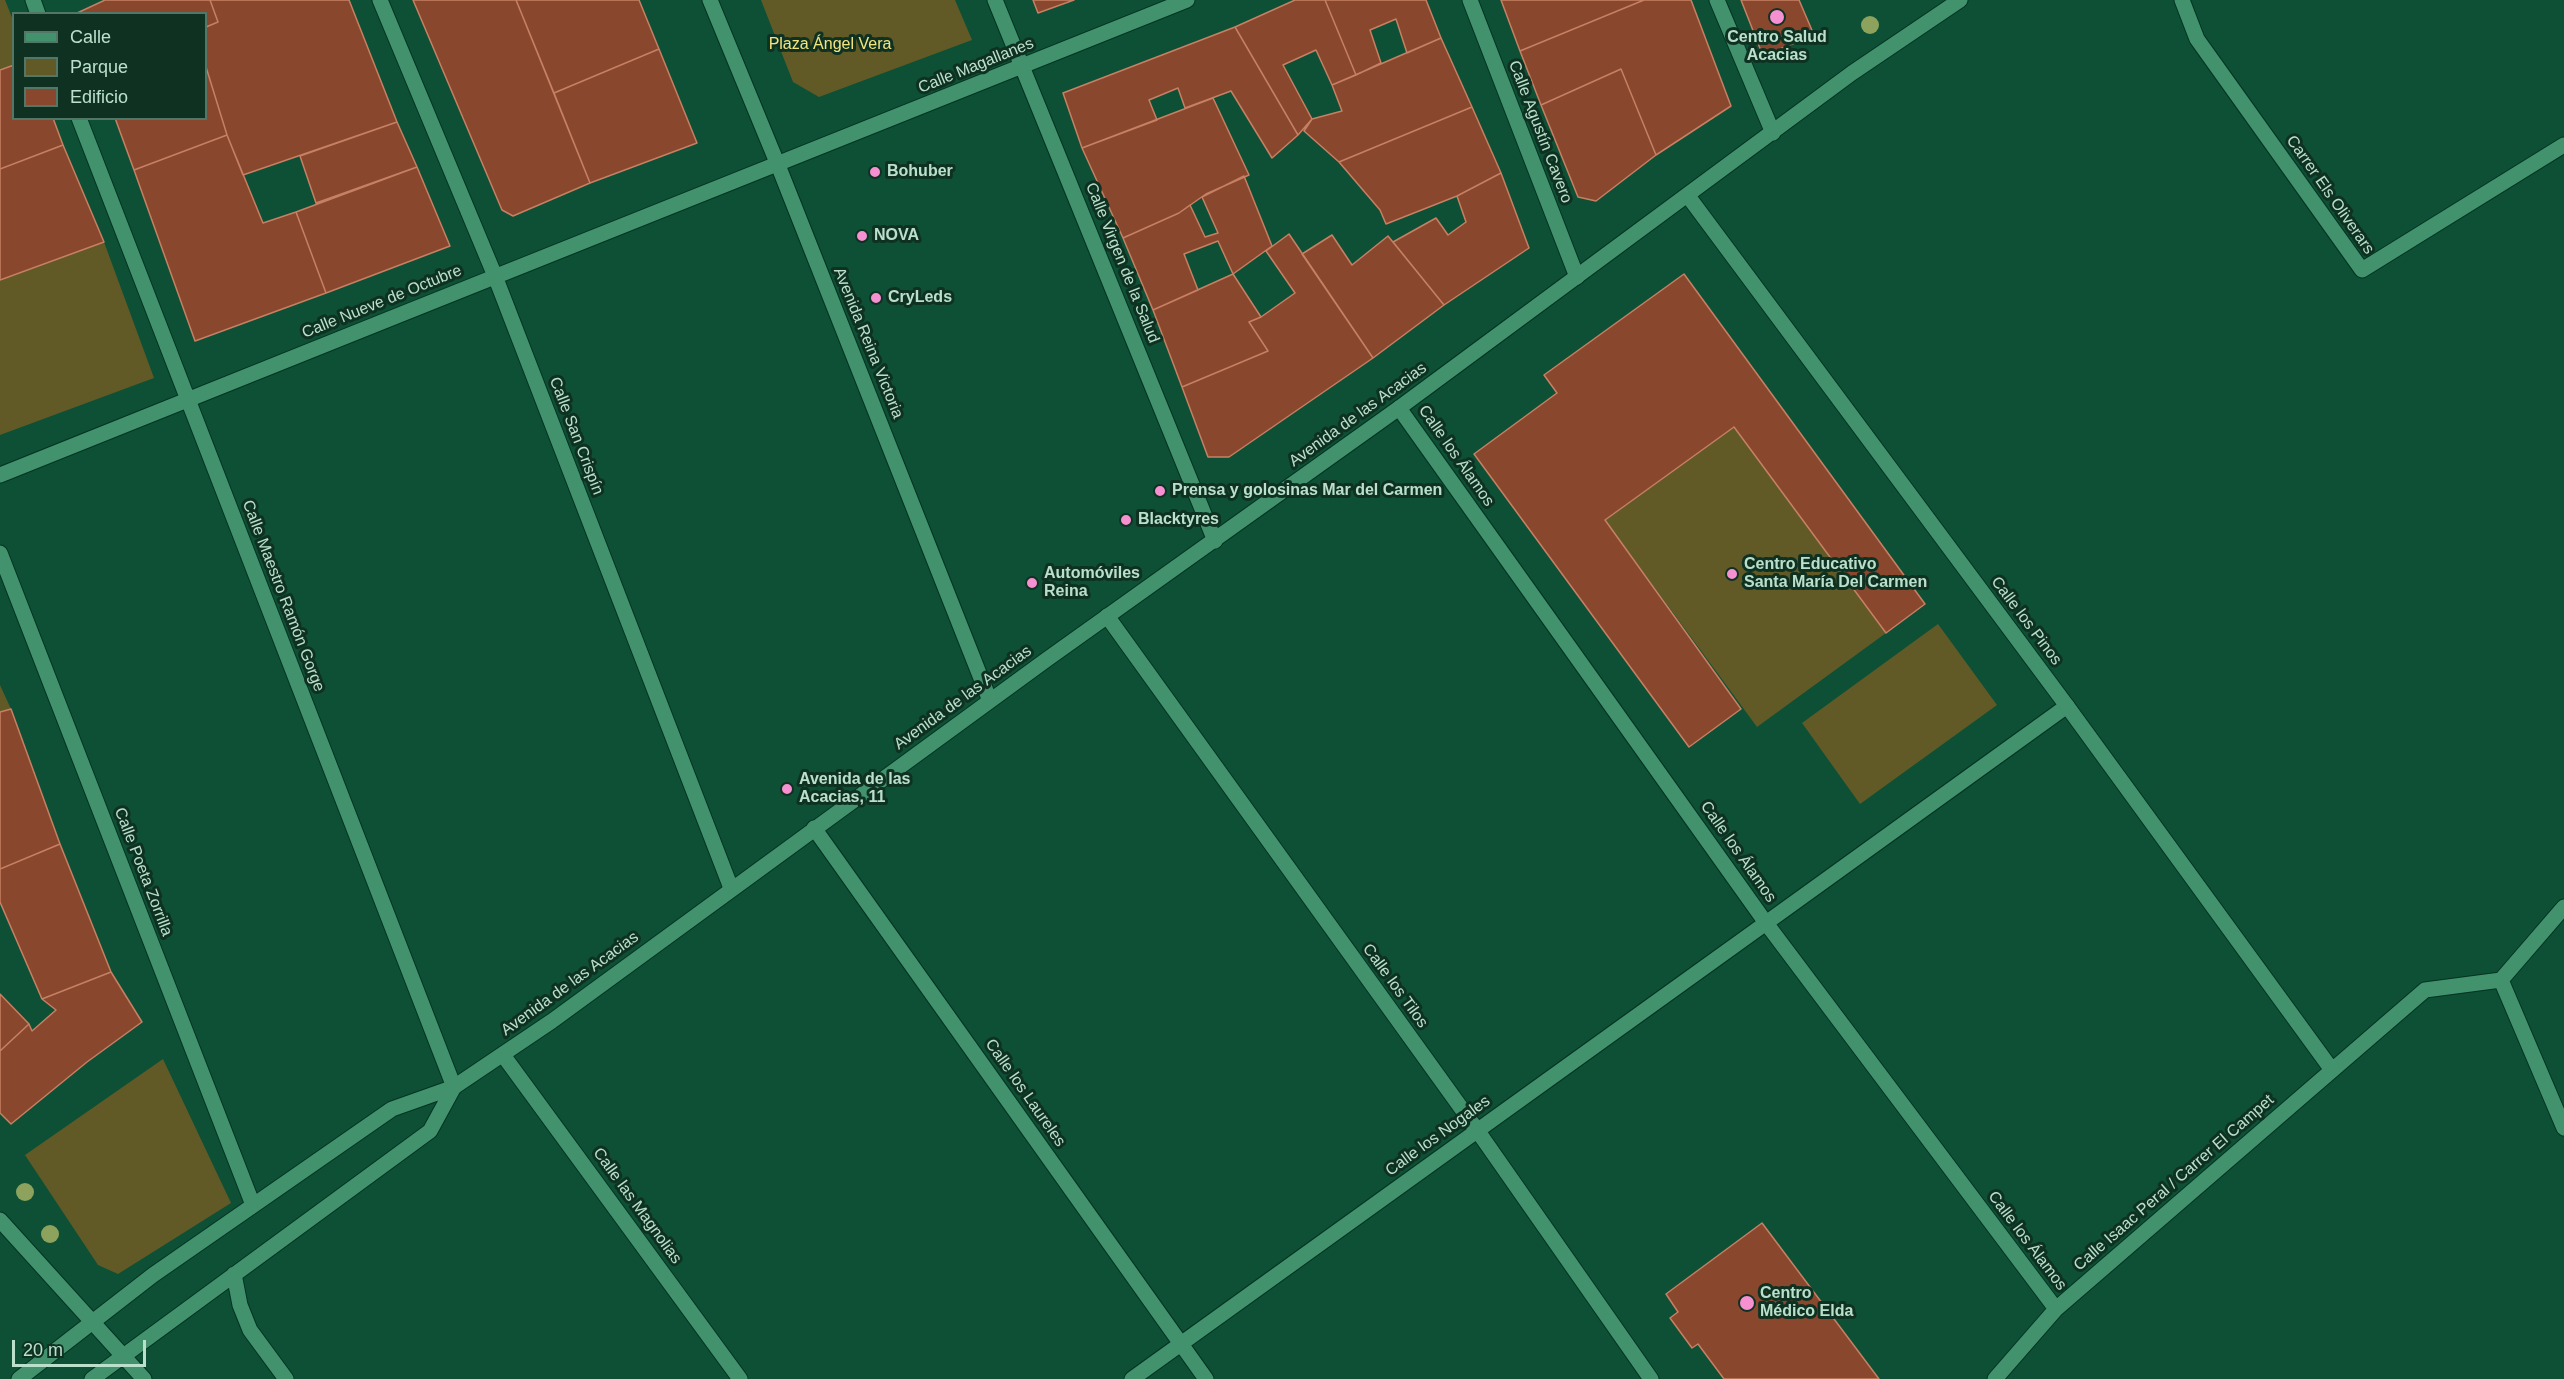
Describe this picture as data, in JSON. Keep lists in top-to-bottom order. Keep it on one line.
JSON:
{"streets":{"street":["Calle Magallanes","Calle Agustín Cavero","Carrer Els Oliverars","Calle Virgen de la Salud","Calle Nueve de Octubre","Avenida Reina Victoria","Avenida de las Acacias","Calle San Crispín","Calle los Álamos","Calle Maestro Ramón Gorge","Calle los Pinos","Calle Poeta Zorrilla","Calle los Tilos","Calle los Laureles","Calle los Nogales","Calle Isaac Peral / Carrer El Campet","Calle las Magnolias"]},"crossings":[["Calle Magallanes","Calle Virgen de la Salud"],["Calle Magallanes","Calle Nueve de Octubre"],["Calle Magallanes","Avenida Reina Victoria"],["Calle Agustín Cavero","Avenida de las Acacias"],["Calle Virgen de la Salud","Avenida de las Acacias"],["Calle Nueve de Octubre","Avenida Reina Victoria"],["Calle Nueve de Octubre","Calle San Crispín"],["Calle Nueve de Octubre","Calle Maestro Ramón Gorge"],["Avenida Reina Victoria","Avenida de las Acacias"],["Avenida de las Acacias","Calle San Crispín"],["Avenida de las Acacias","Calle los Álamos"],["Avenida de las Acacias","Calle Maestro Ramón Gorge"],["Avenida de las Acacias","Calle los Pinos"],["Avenida de las Acacias","Calle Poeta Zorrilla"],["Avenida de las Acacias","Calle los Tilos"],["Avenida de las Acacias","Calle los Laureles"],["Avenida de las Acacias","Calle las Magnolias"],["Calle los Álamos","Calle los Nogales"],["Calle los Álamos","Calle Isaac Peral / Carrer El Campet"],["Calle los Pinos","Calle los Nogales"],["Calle los Pinos","Calle Isaac Peral / Carrer El Campet"],["Calle los Tilos","Calle los Nogales"],["Calle los Laureles","Calle los Nogales"]],"parks":["Plaza Ángel Vera"],"places":["Centro Salud Acacias","Bohuber","NOVA","CryLeds","Prensa y golosinas Mar del Carmen","Blacktyres","Centro Educativo Santa María Del Carmen","Automóviles Reina","Avenida de las Acacias, 11","Centro Médico Elda"],"legend":["Calle","Parque","Edificio"],"scale_bar":"20 m"}
